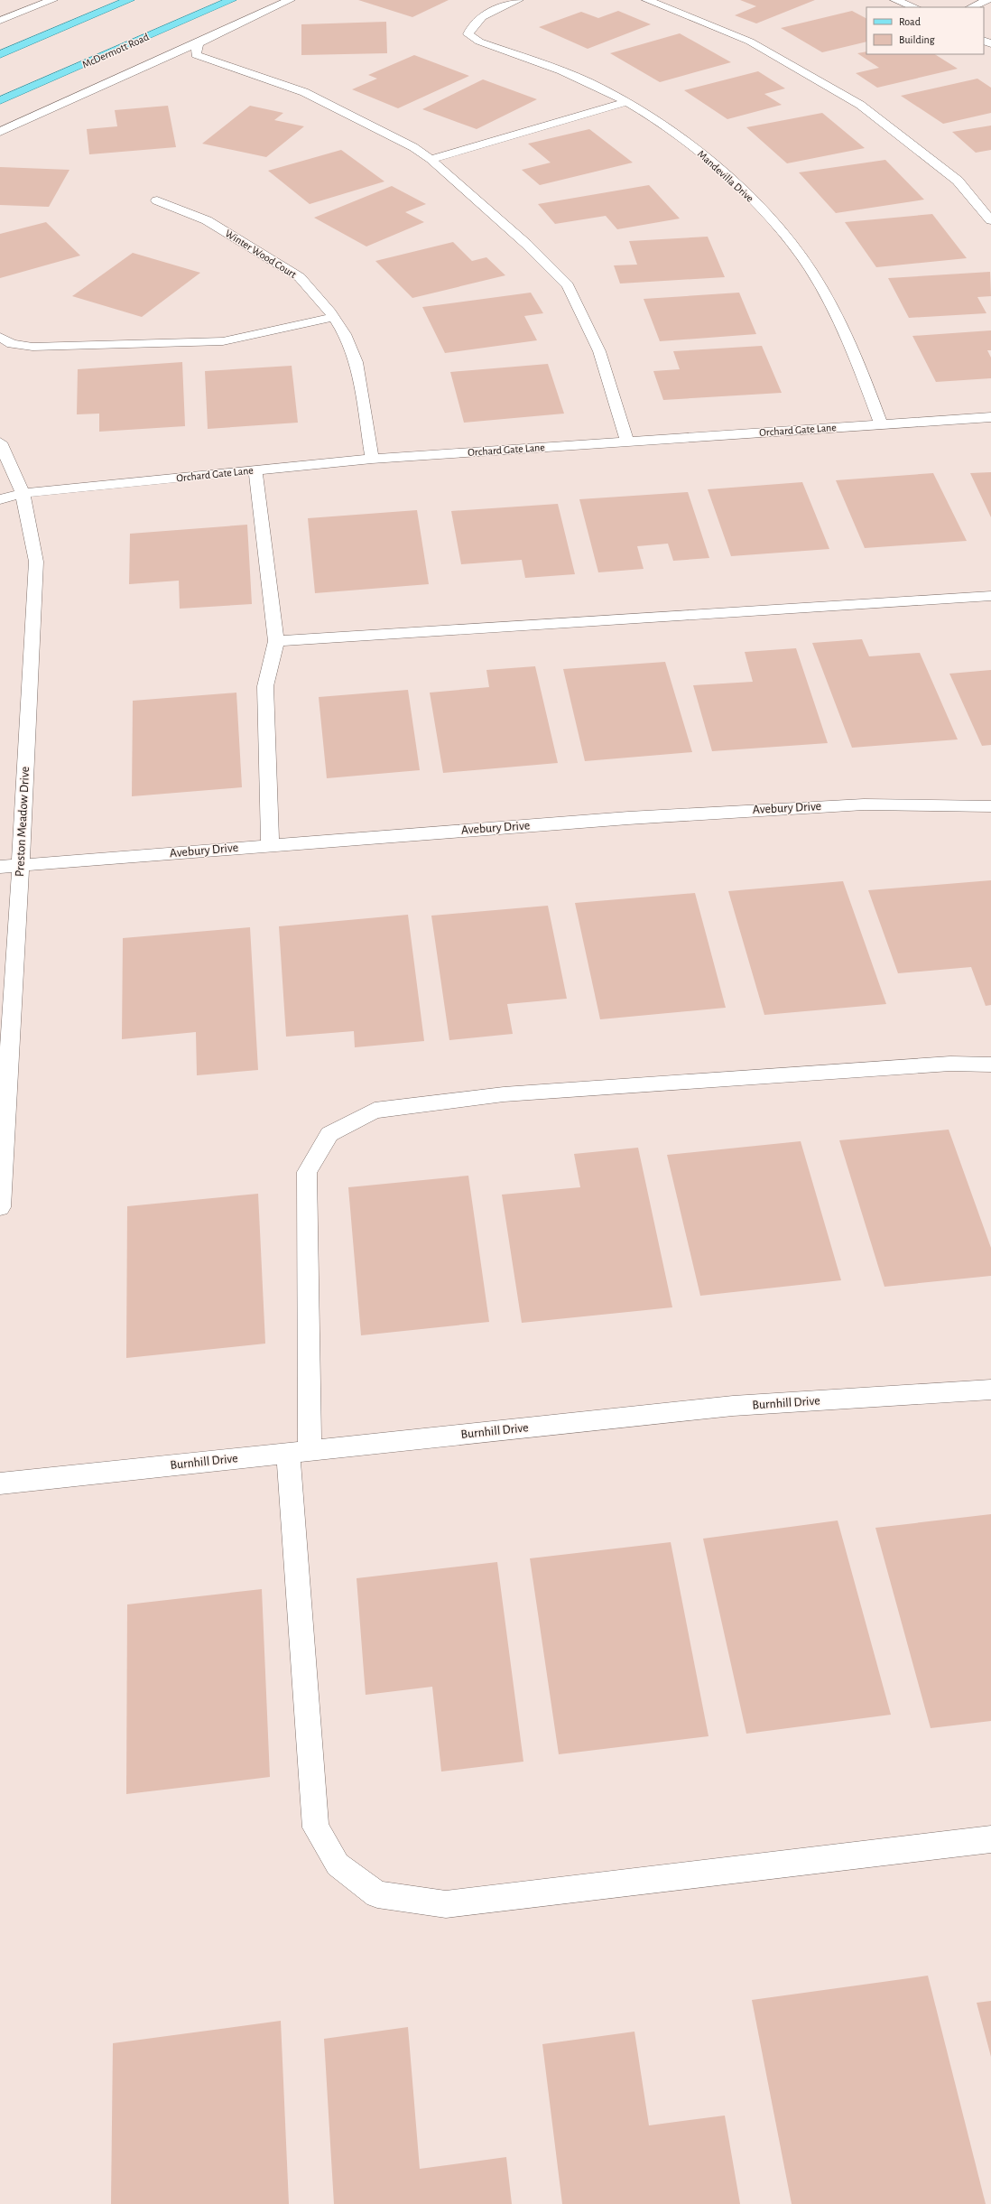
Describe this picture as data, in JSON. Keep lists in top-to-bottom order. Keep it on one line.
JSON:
{"streets":{"main road":["McDermott Road"],"street":["Mandevilla Drive","Winter Wood Court","Orchard Gate Lane","Avebury Drive","Preston Meadow Drive","Burnhill Drive"]},"crossings":[["Mandevilla Drive","Orchard Gate Lane"],["Winter Wood Court","Orchard Gate Lane"],["Orchard Gate Lane","Preston Meadow Drive"],["Avebury Drive","Preston Meadow Drive"]],"legend":["Road","Building"]}
